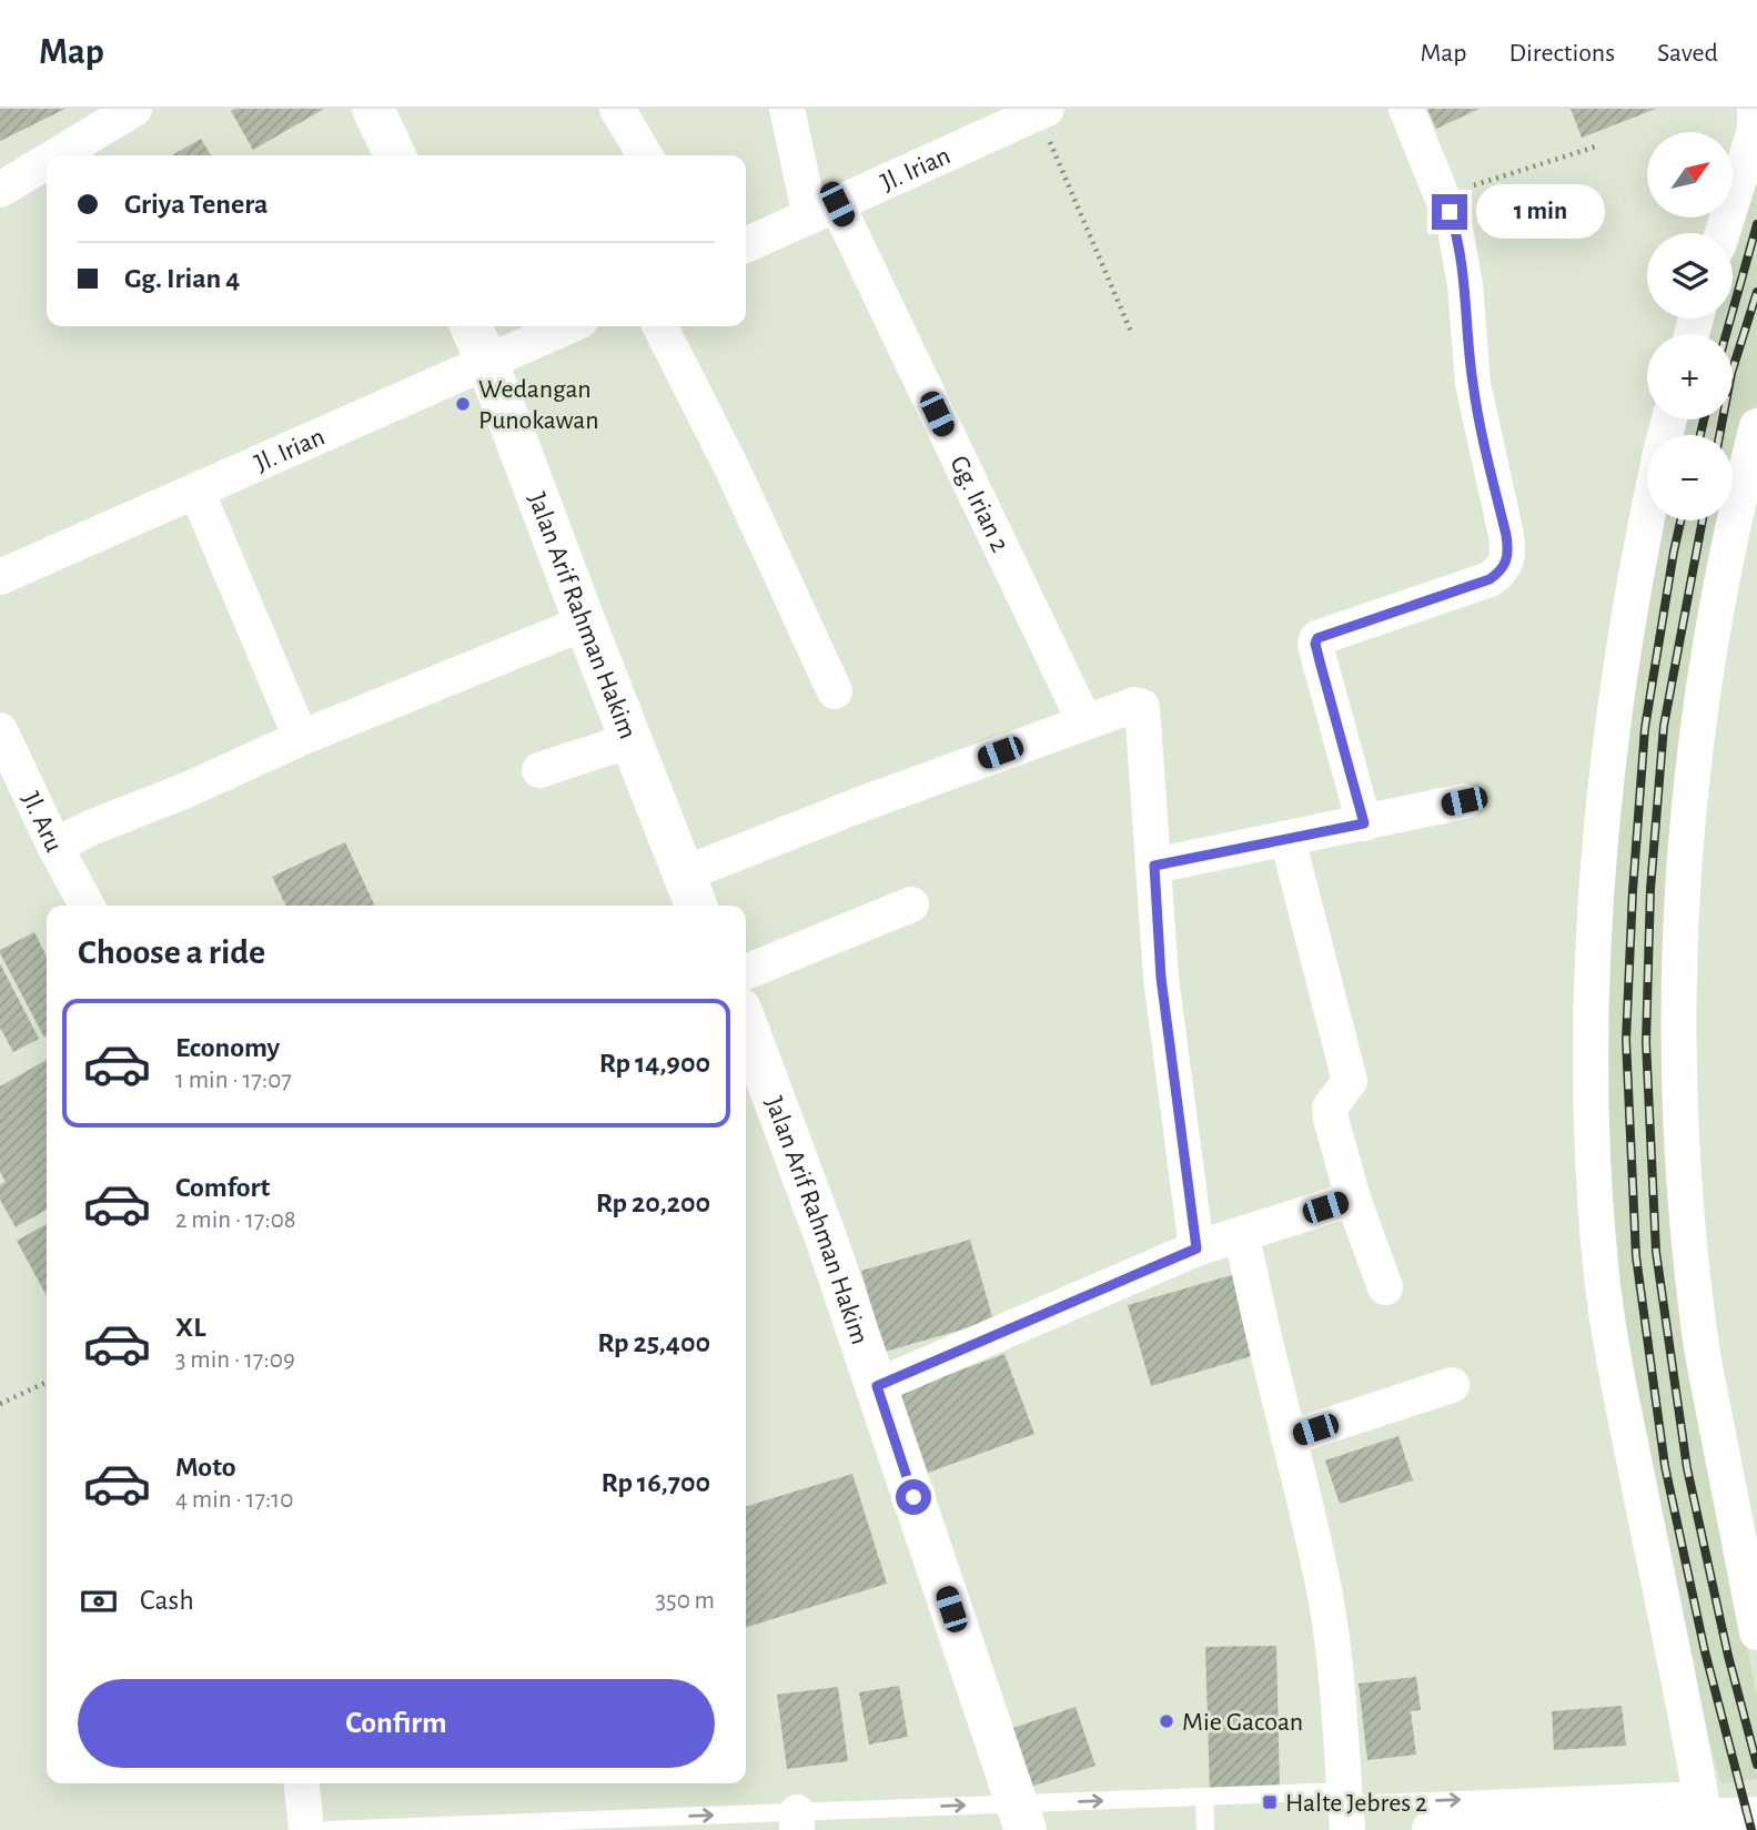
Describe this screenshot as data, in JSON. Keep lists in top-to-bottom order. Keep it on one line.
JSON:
{"streets":{"main road":["Jalan Arif Rahman Hakim"],"street":["Jl. Irian","Gg. Irian 2","Jl. Aru"]},"crossings":[["Jl. Irian","Gg. Irian 2"],["Jl. Irian","Jalan Arif Rahman Hakim"]],"places":{"other":["Wedangan Punokawan","Mie Gacoan"],"transit":["Halte Jebres 2"]},"north":"top right","page":{"header":"Map","nav":["Map","Directions","Saved"],"map_buttons":["+","−"],"banner":["Griya Tenera","Gg. Irian 4"],"bubble":"1 min","heading":"Choose a ride","list":[{"name":"Economy","note":"1 min · 17:07","value":"Rp 14,900"},{"name":"Comfort","note":"2 min · 17:08","value":"Rp 20,200"},{"name":"XL","note":"3 min · 17:09","value":"Rp 25,400"},{"name":"Moto","note":"4 min · 17:10","value":"Rp 16,700"}],"pay":["Cash","350 m"],"buttons":"Confirm"}}
